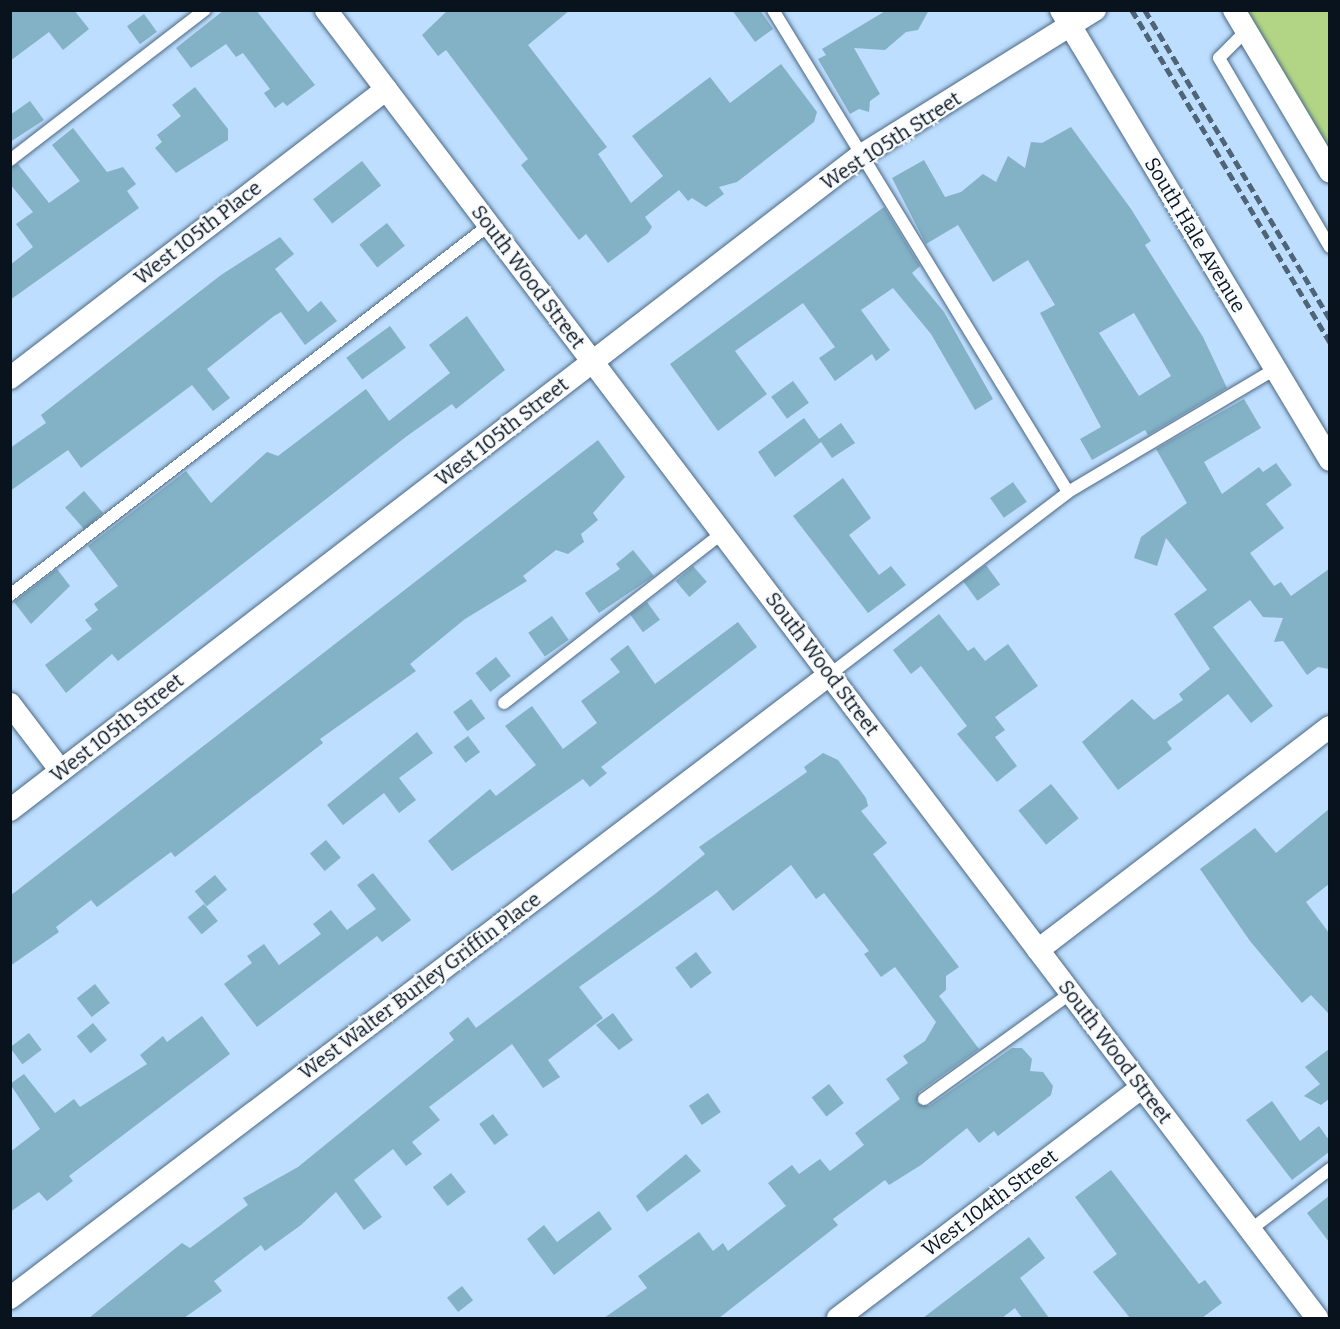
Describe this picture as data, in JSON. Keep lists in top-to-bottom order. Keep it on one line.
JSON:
{"streets":{"street":["West 105th Street","West 105th Place","South Hale Avenue","South Wood Street","West Walter Burley Griffin Place","West 104th Street"]},"crossings":[["West 105th Street","South Hale Avenue"],["West 105th Street","South Wood Street"],["West 105th Place","South Wood Street"],["South Wood Street","West Walter Burley Griffin Place"],["South Wood Street","West 104th Street"]]}
